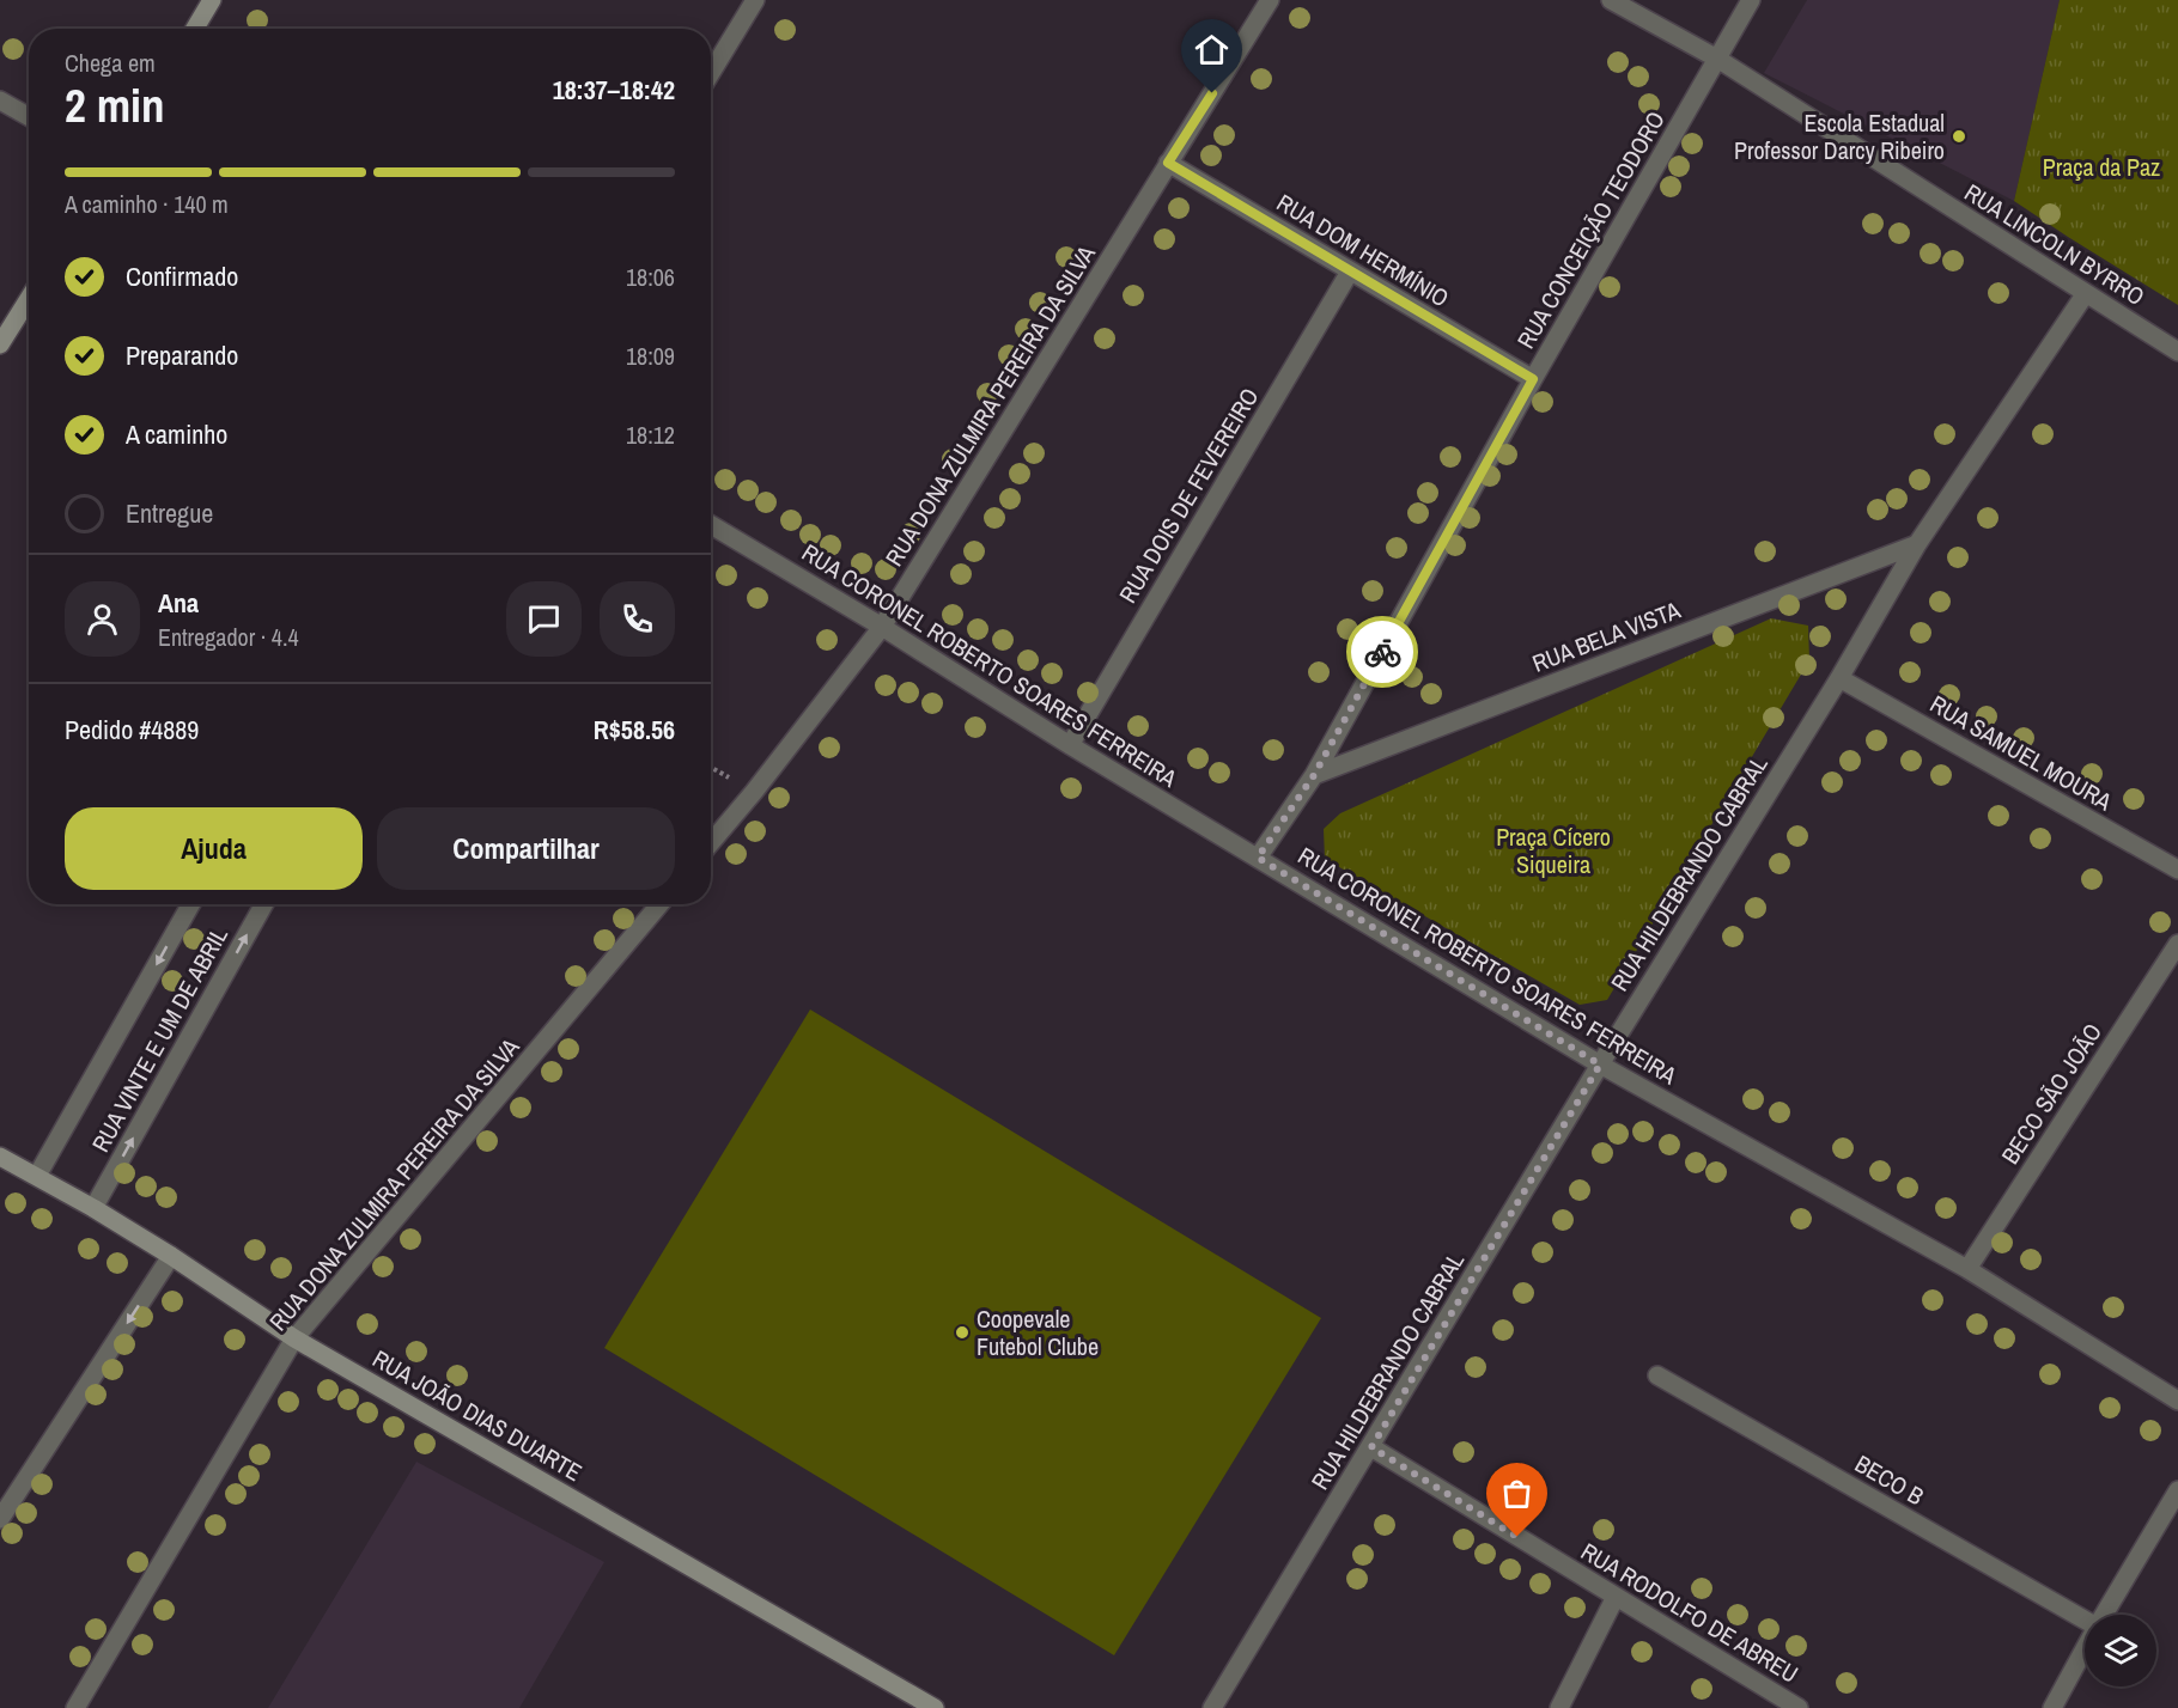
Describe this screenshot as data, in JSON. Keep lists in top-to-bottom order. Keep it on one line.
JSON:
{"streets":{"street":["RUA CONCEIÇÃO TEODORO","RUA LINCOLN BYRRO","RUA DOM HERMÍNIO","RUA DONA ZULMIRA PEREIRA DA SILVA","RUA DOIS DE FEVEREIRO","RUA BELA VISTA","RUA CORONEL ROBERTO SOARES FERREIRA","RUA SAMUEL MOURA","RUA HILDEBRANDO CABRAL","RUA VINTE E UM DE ABRIL","BECO SÃO JOÃO","RUA JOÃO DIAS DUARTE","BECO B","RUA RODOLFO DE ABREU"]},"crossings":[["RUA CONCEIÇÃO TEODORO","RUA LINCOLN BYRRO"],["RUA CONCEIÇÃO TEODORO","RUA DOM HERMÍNIO"],["RUA CONCEIÇÃO TEODORO","RUA BELA VISTA"],["RUA CONCEIÇÃO TEODORO","RUA CORONEL ROBERTO SOARES FERREIRA"],["RUA LINCOLN BYRRO","RUA HILDEBRANDO CABRAL"],["RUA DOM HERMÍNIO","RUA DONA ZULMIRA PEREIRA DA SILVA"],["RUA DOM HERMÍNIO","RUA DOIS DE FEVEREIRO"],["RUA DONA ZULMIRA PEREIRA DA SILVA","RUA CORONEL ROBERTO SOARES FERREIRA"],["RUA DONA ZULMIRA PEREIRA DA SILVA","RUA JOÃO DIAS DUARTE"],["RUA DOIS DE FEVEREIRO","RUA CORONEL ROBERTO SOARES FERREIRA"],["RUA BELA VISTA","RUA HILDEBRANDO CABRAL"],["RUA CORONEL ROBERTO SOARES FERREIRA","RUA HILDEBRANDO CABRAL"],["RUA CORONEL ROBERTO SOARES FERREIRA","BECO SÃO JOÃO"],["RUA SAMUEL MOURA","RUA HILDEBRANDO CABRAL"],["RUA HILDEBRANDO CABRAL","RUA RODOLFO DE ABREU"],["RUA VINTE E UM DE ABRIL","RUA JOÃO DIAS DUARTE"]],"parks":["Praça da Paz","Praça Cícero Siqueira"],"places":["Escola Estadual Professor Darcy Ribeiro","Coopevale Futebol Clube"],"page":{"heading":["2 min","Chega em","18:37–18:42"],"panel":["Ana","Entregador · 4.4","Pedido #4889","R$58.56"],"bar":"A caminho · 140 m","list":[["Confirmado","18:06"],["Preparando","18:09"],["A caminho","18:12"],"Entregue"],"buttons":["Ajuda","Compartilhar"]}}
